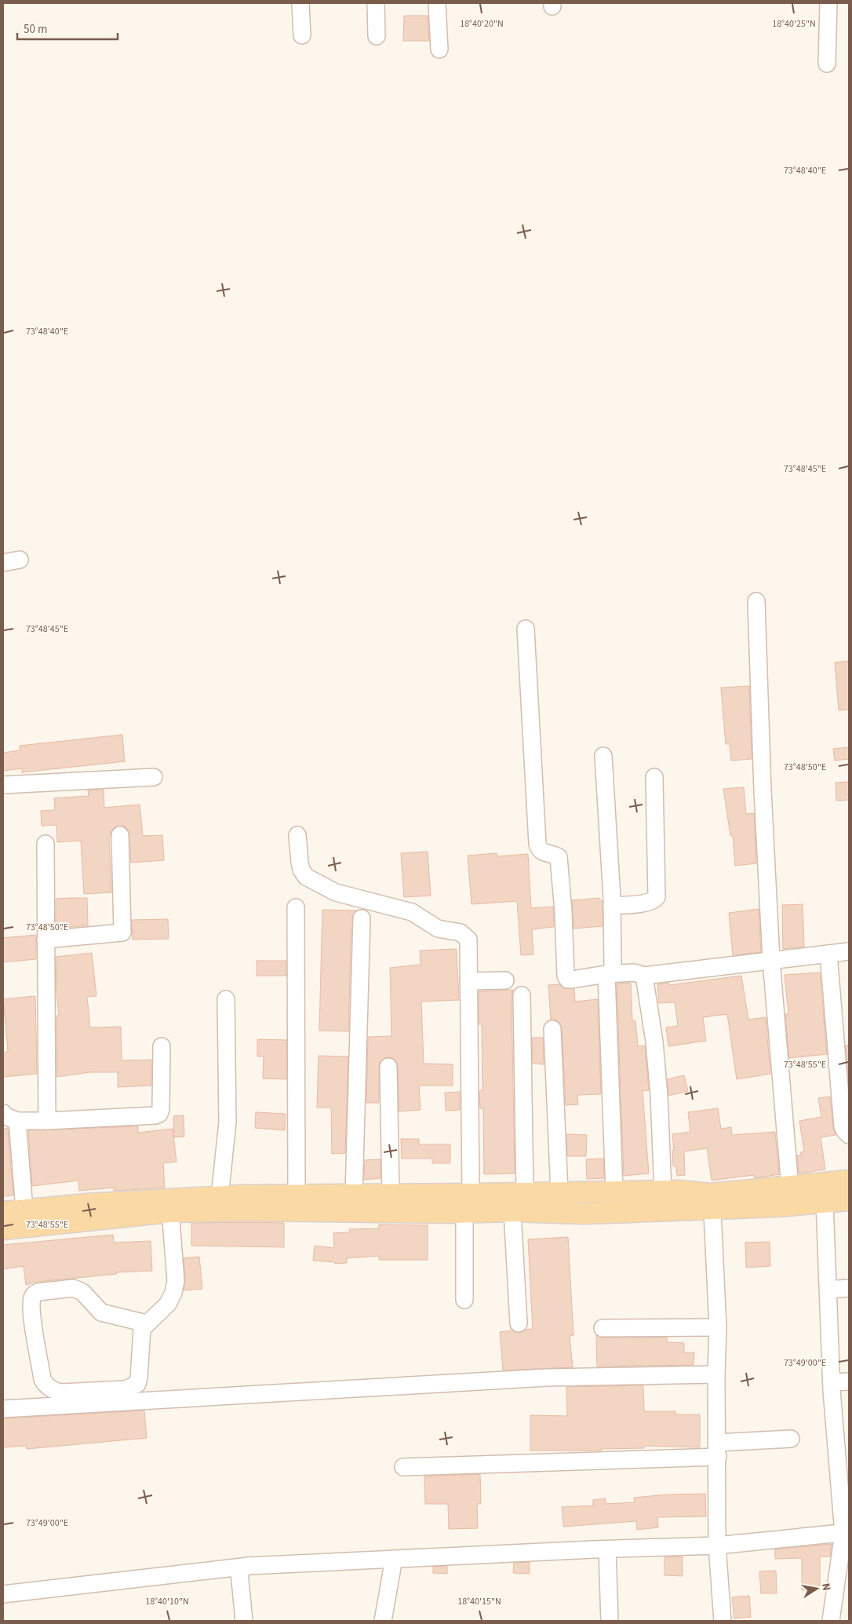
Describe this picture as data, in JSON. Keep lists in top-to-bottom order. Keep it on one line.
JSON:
{"scale_bar":"50 m","north":"right","coordinates":["18°40'20\"N","18°40'25\"N","73°48'40\"E","73°48'45\"E","73°48'50\"E","73°48'55\"E","73°49'00\"E","18°40'10\"N","18°40'15\"N"]}
